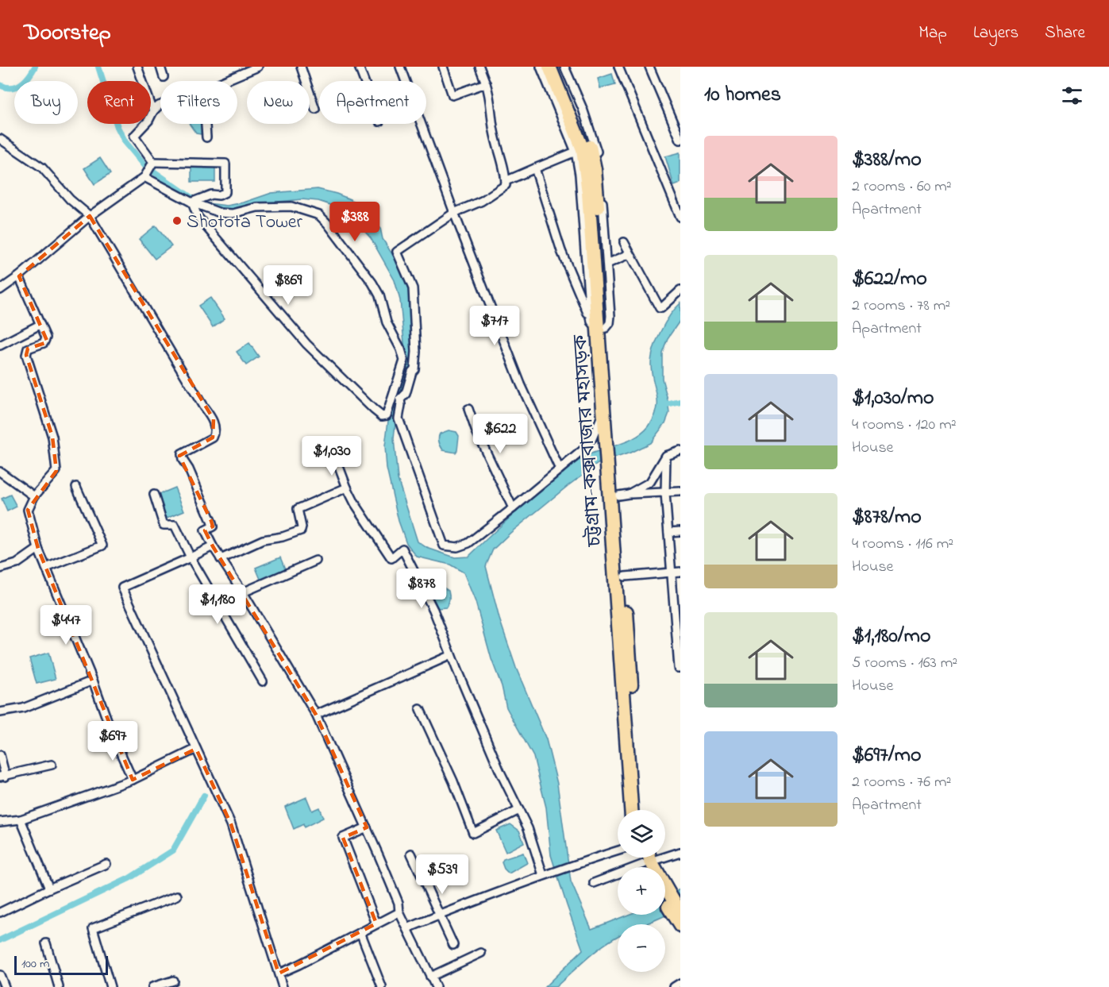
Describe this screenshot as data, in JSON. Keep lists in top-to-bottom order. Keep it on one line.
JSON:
{"streets":{"highway":["চট্টগ্রাম-কক্সবাজার মহাসড়ক"]},"places":["Shotota Tower"],"scale_bar":"100 m","page":{"header":"Doorstep","nav":["Map","Layers","Share"],"heading":"10 homes","chip":["Buy","Rent","Filters","New","Apartment"],"list":[{"name":"$388/mo","note":"2 rooms · 60 m² · Apartment"},{"name":"$622/mo","note":"2 rooms · 78 m² · Apartment"},{"name":"$1,030/mo","note":"4 rooms · 120 m² · House"},{"name":"$878/mo","note":"4 rooms · 116 m² · House"},{"name":"$1,180/mo","note":"5 rooms · 163 m² · House"},{"name":"$697/mo","note":"2 rooms · 76 m² · Apartment"}],"price":["$388","$869","$717","$622","$1,030","$878","$1,180","$447","$697","$539"],"map_buttons":["+","−"],"scale":"100 m"}}
